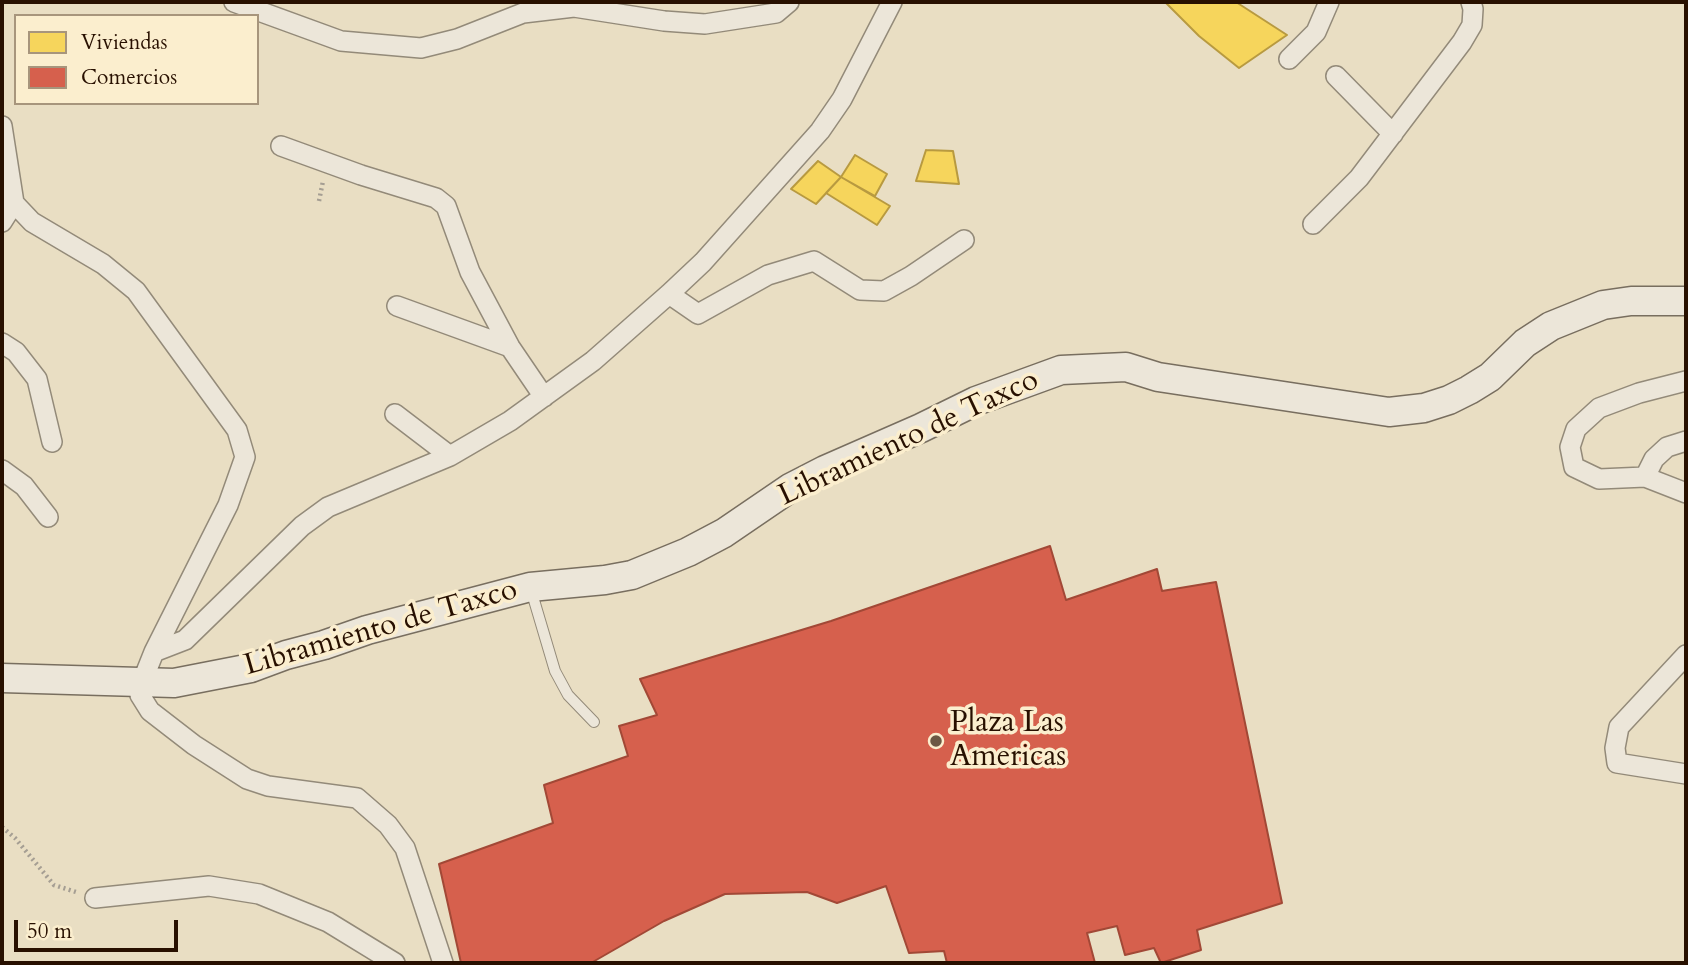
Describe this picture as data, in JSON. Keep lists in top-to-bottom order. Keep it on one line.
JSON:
{"streets":{"main road":["Libramiento de Taxco"]},"places":["Plaza Las Americas"],"legend":["Viviendas","Comercios"],"scale_bar":"50 m"}
